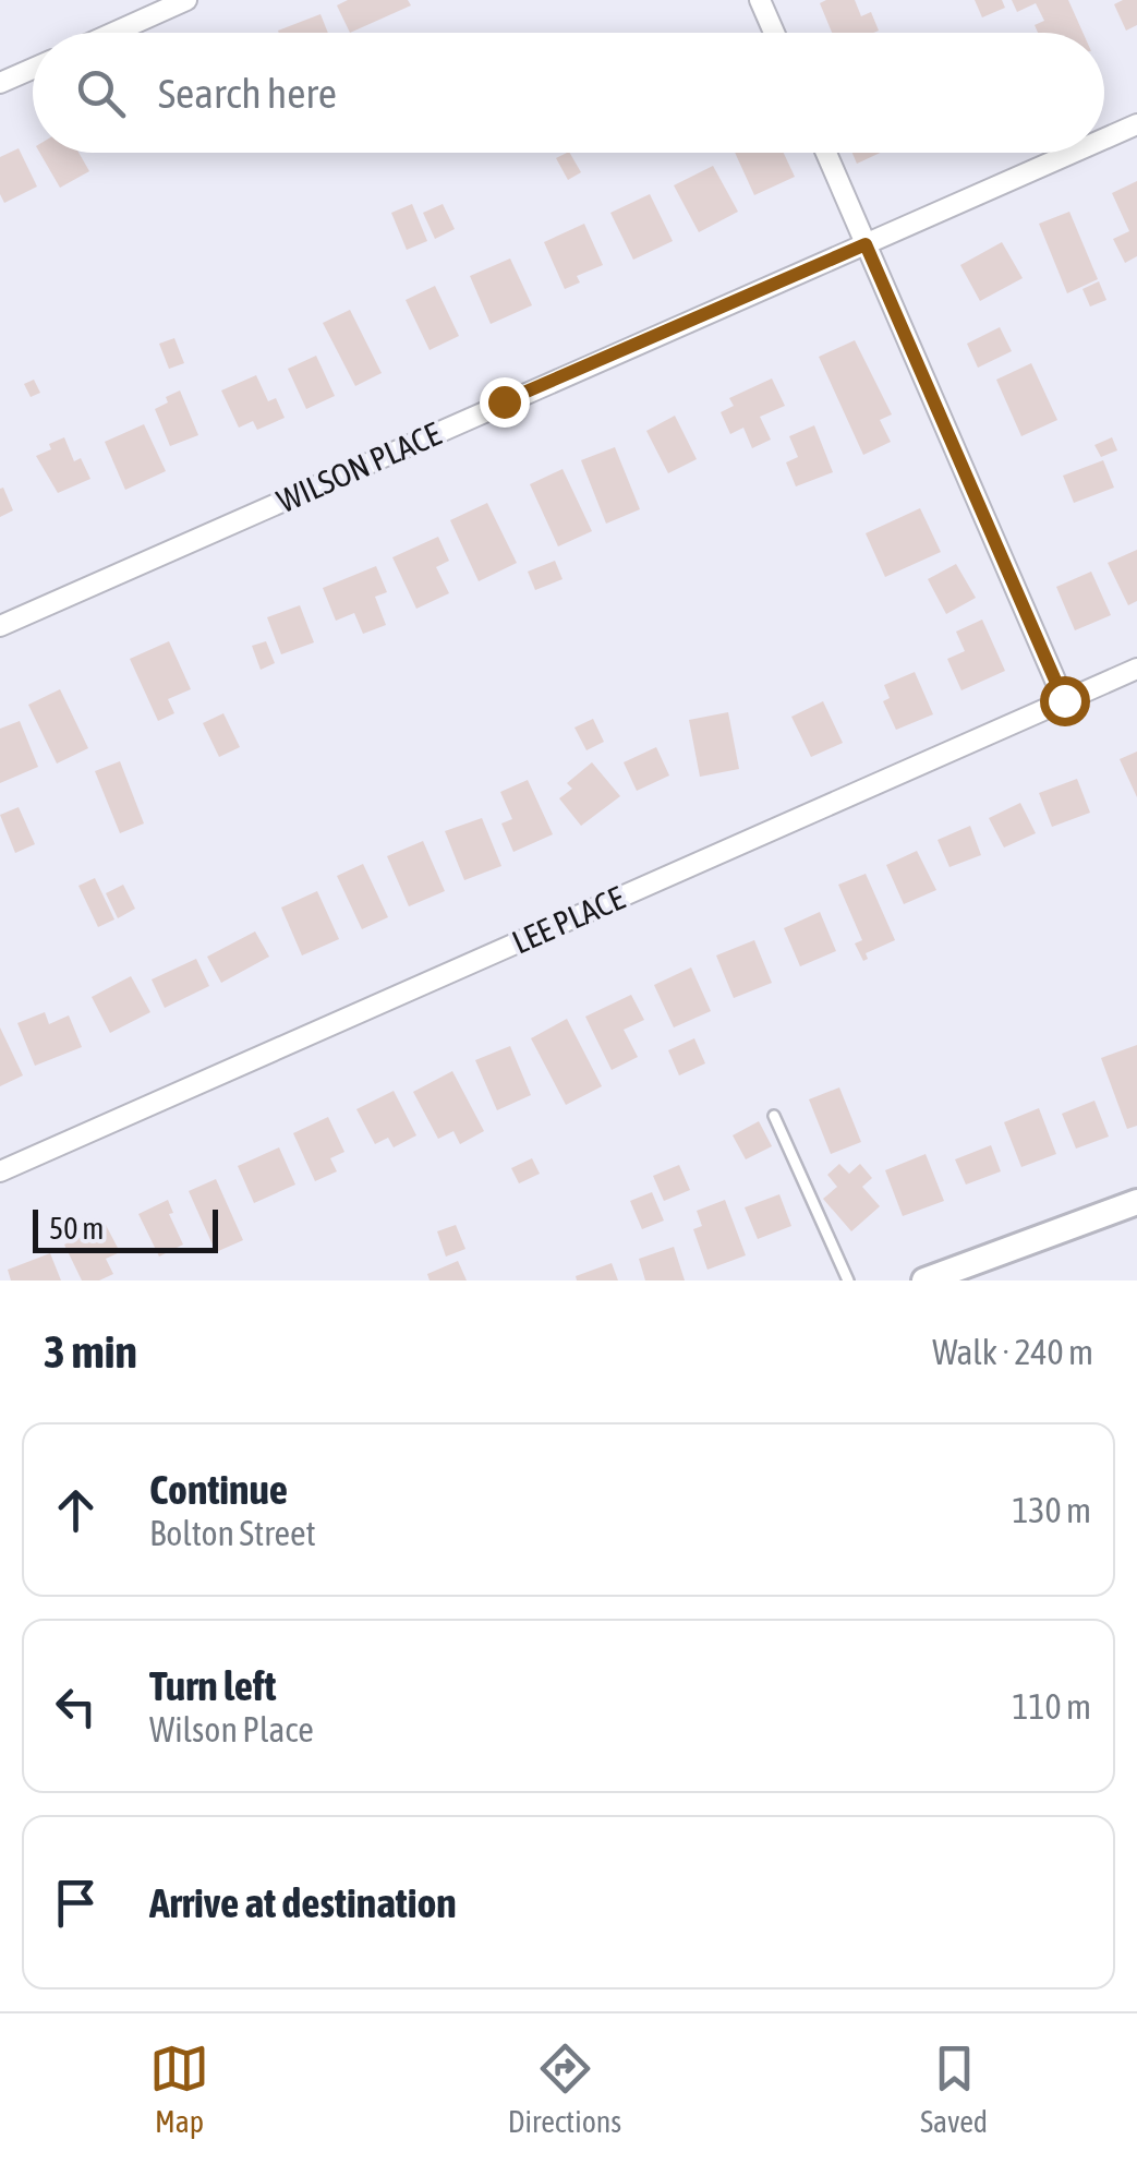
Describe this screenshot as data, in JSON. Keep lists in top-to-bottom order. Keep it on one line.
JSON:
{"streets":{"street":["WILSON PLACE","LEE PLACE"]},"scale_bar":"50 m","page":{"search":"Search here","scale":"50 m","heading":["3 min","Walk · 240 m"],"list":[["Continue","Bolton Street","130 m"],["Turn left","Wilson Place","110 m"],"Arrive at destination"],"nav":["Map","Directions","Saved"]}}
